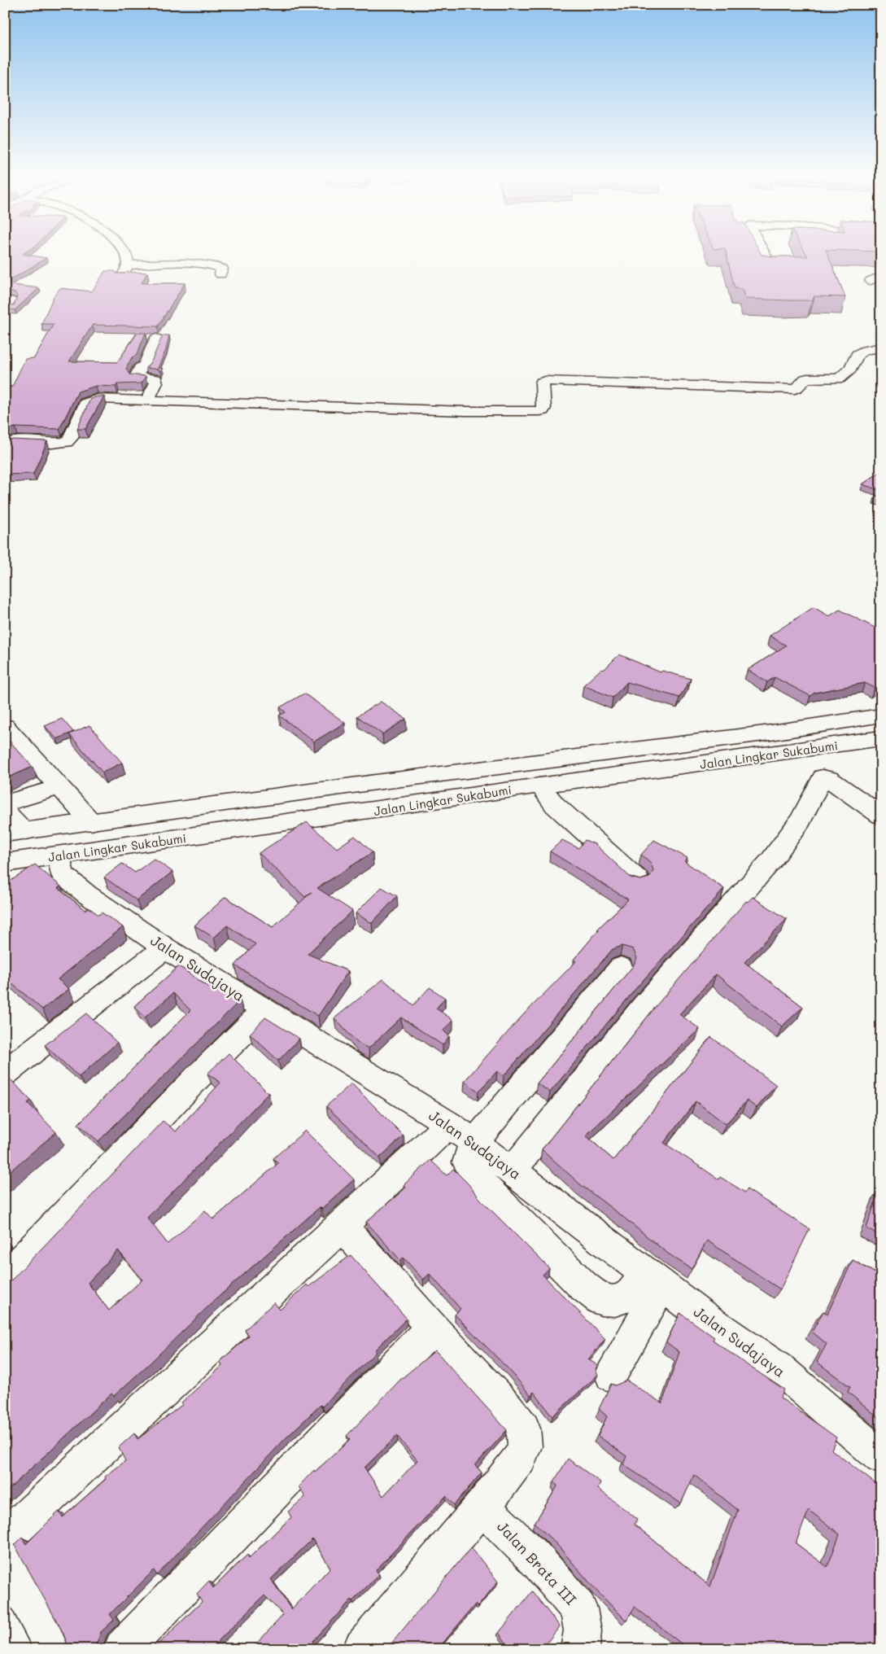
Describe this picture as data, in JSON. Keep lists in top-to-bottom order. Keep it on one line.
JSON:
{"streets":{"street":["Jalan Lingkar Sukabumi","Jalan Sudajaya","Jalan Brata III"]},"crossings":[["Jalan Lingkar Sukabumi","Jalan Sudajaya"]]}
